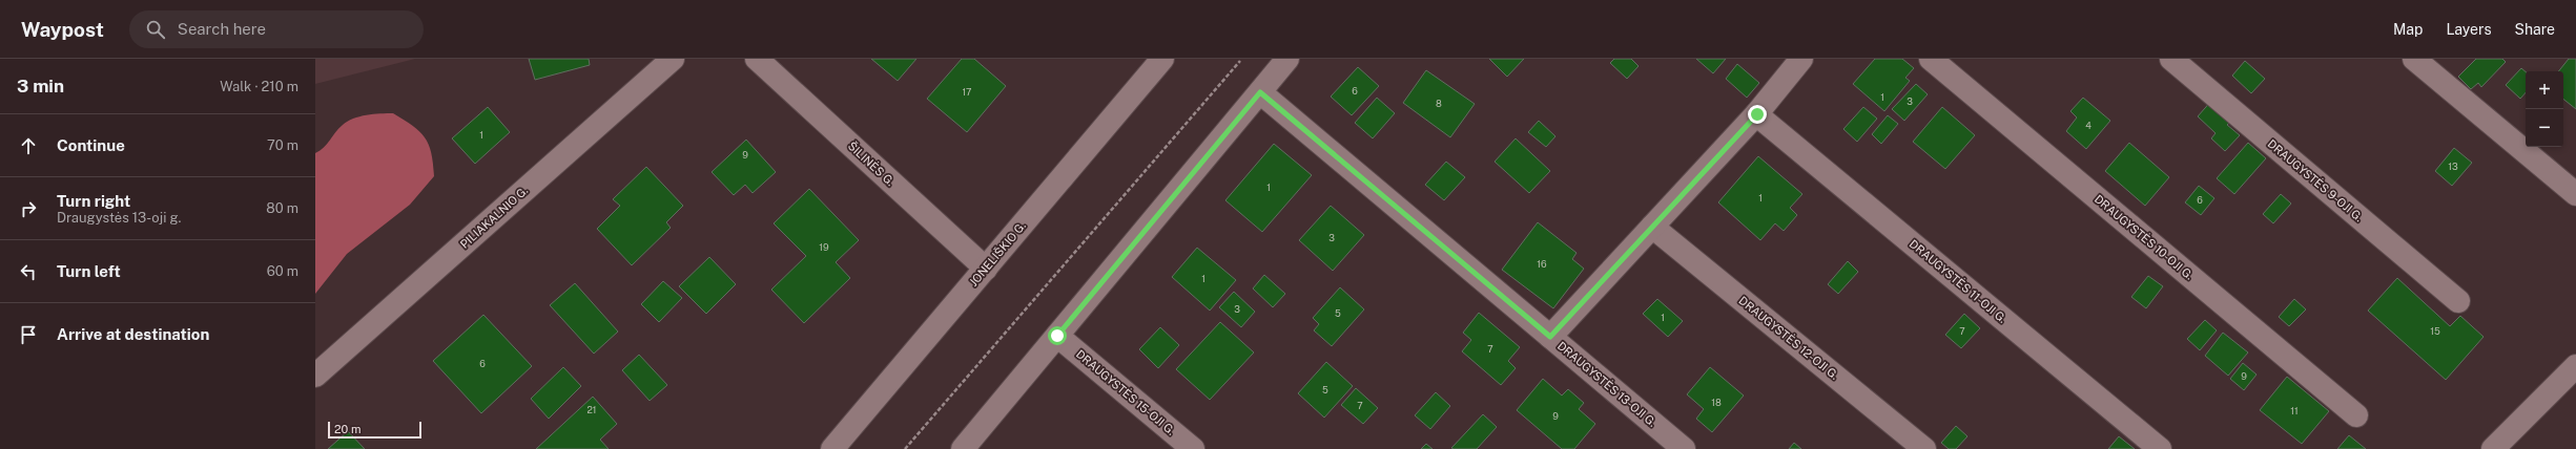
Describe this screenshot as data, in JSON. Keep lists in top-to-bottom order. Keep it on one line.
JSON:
{"streets":{"street":["ŠILINĖS G.","DRAUGYSTĖS 9-OJI G.","PILIAKALNIO G.","DRAUGYSTĖS 10-OJI G.","JONELIŠKIO G.","DRAUGYSTĖS 11-OJI G.","DRAUGYSTĖS 12-OJI G.","DRAUGYSTĖS 13-OJI G.","DRAUGYSTĖS 15-OJI G."]},"crossings":[["ŠILINĖS G.","JONELIŠKIO G."]],"house_numbers":["6","17","1","3","8","4","1","9","13","1","1","6","3","19","16","1","3","5","1","7","15","7","6","9","5","18","7","21","11","9"],"scale_bar":"20 m","page":{"header":"Waypost","search":"Search here","nav":["Map","Layers","Share"],"heading":["3 min","Walk · 210 m"],"map_buttons":["+","−"],"list":[["Continue","70 m"],["Turn right","Draugystės 13-oji g.","80 m"],["Turn left","60 m"],"Arrive at destination"],"scale":"20 m"}}
